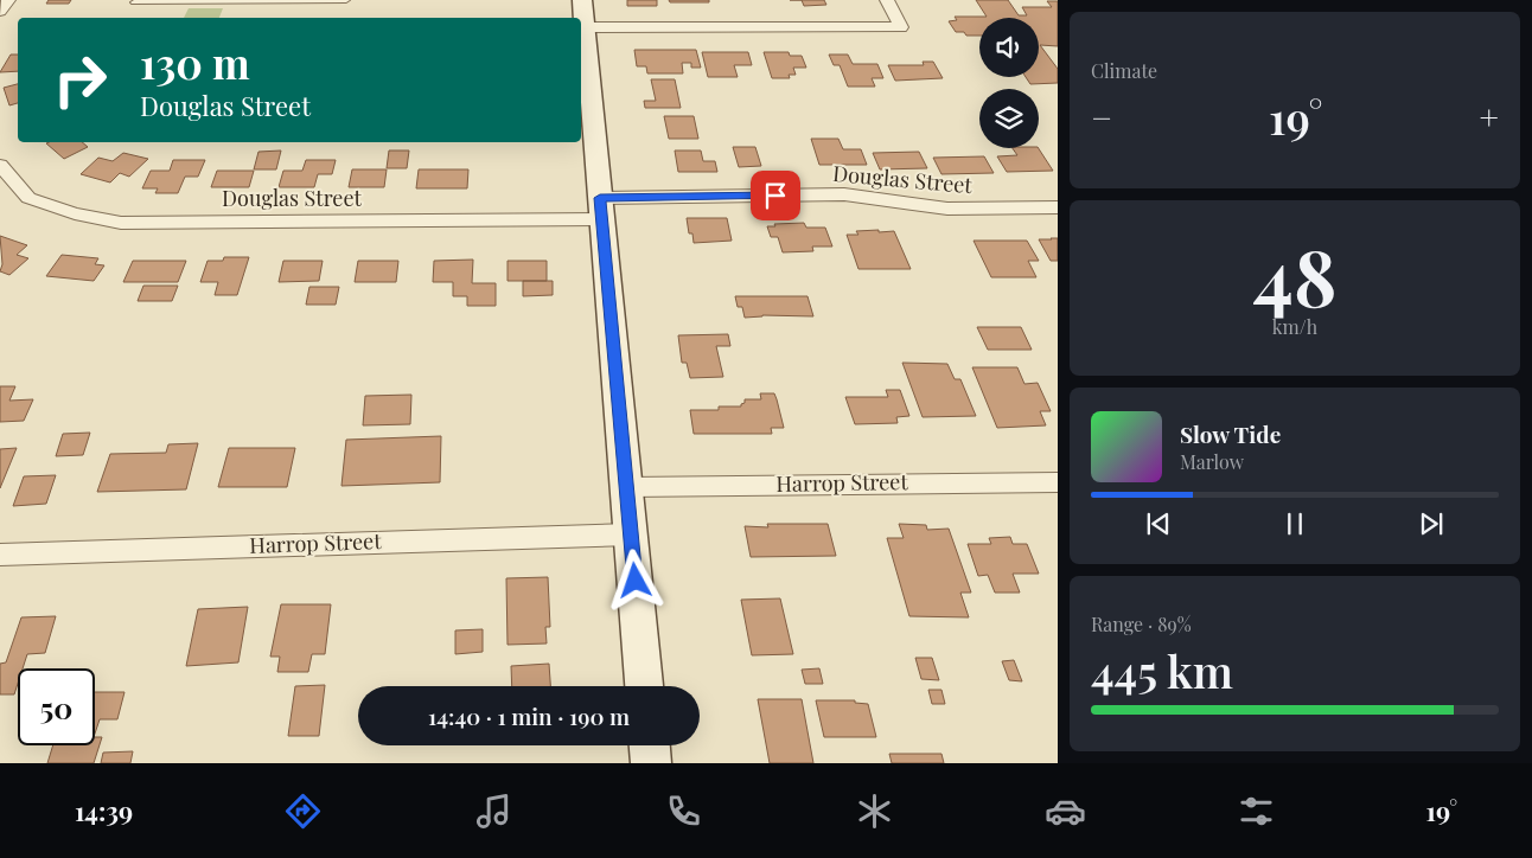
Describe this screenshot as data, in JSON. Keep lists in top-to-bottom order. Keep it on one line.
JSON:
{"streets":{"street":["Douglas Street","Harrop Street"]},"page":{"tile":["Climate",["48","km/h"],["Range · 89%","445 km"]],"turn":["130 m","Douglas Street"],"heat":["−","19°","+"],"song":["Slow Tide","Marlow"],"limit":"50","trip":"14:40 · 1 min · 190 m","tabs":["14:39","19°"]}}
